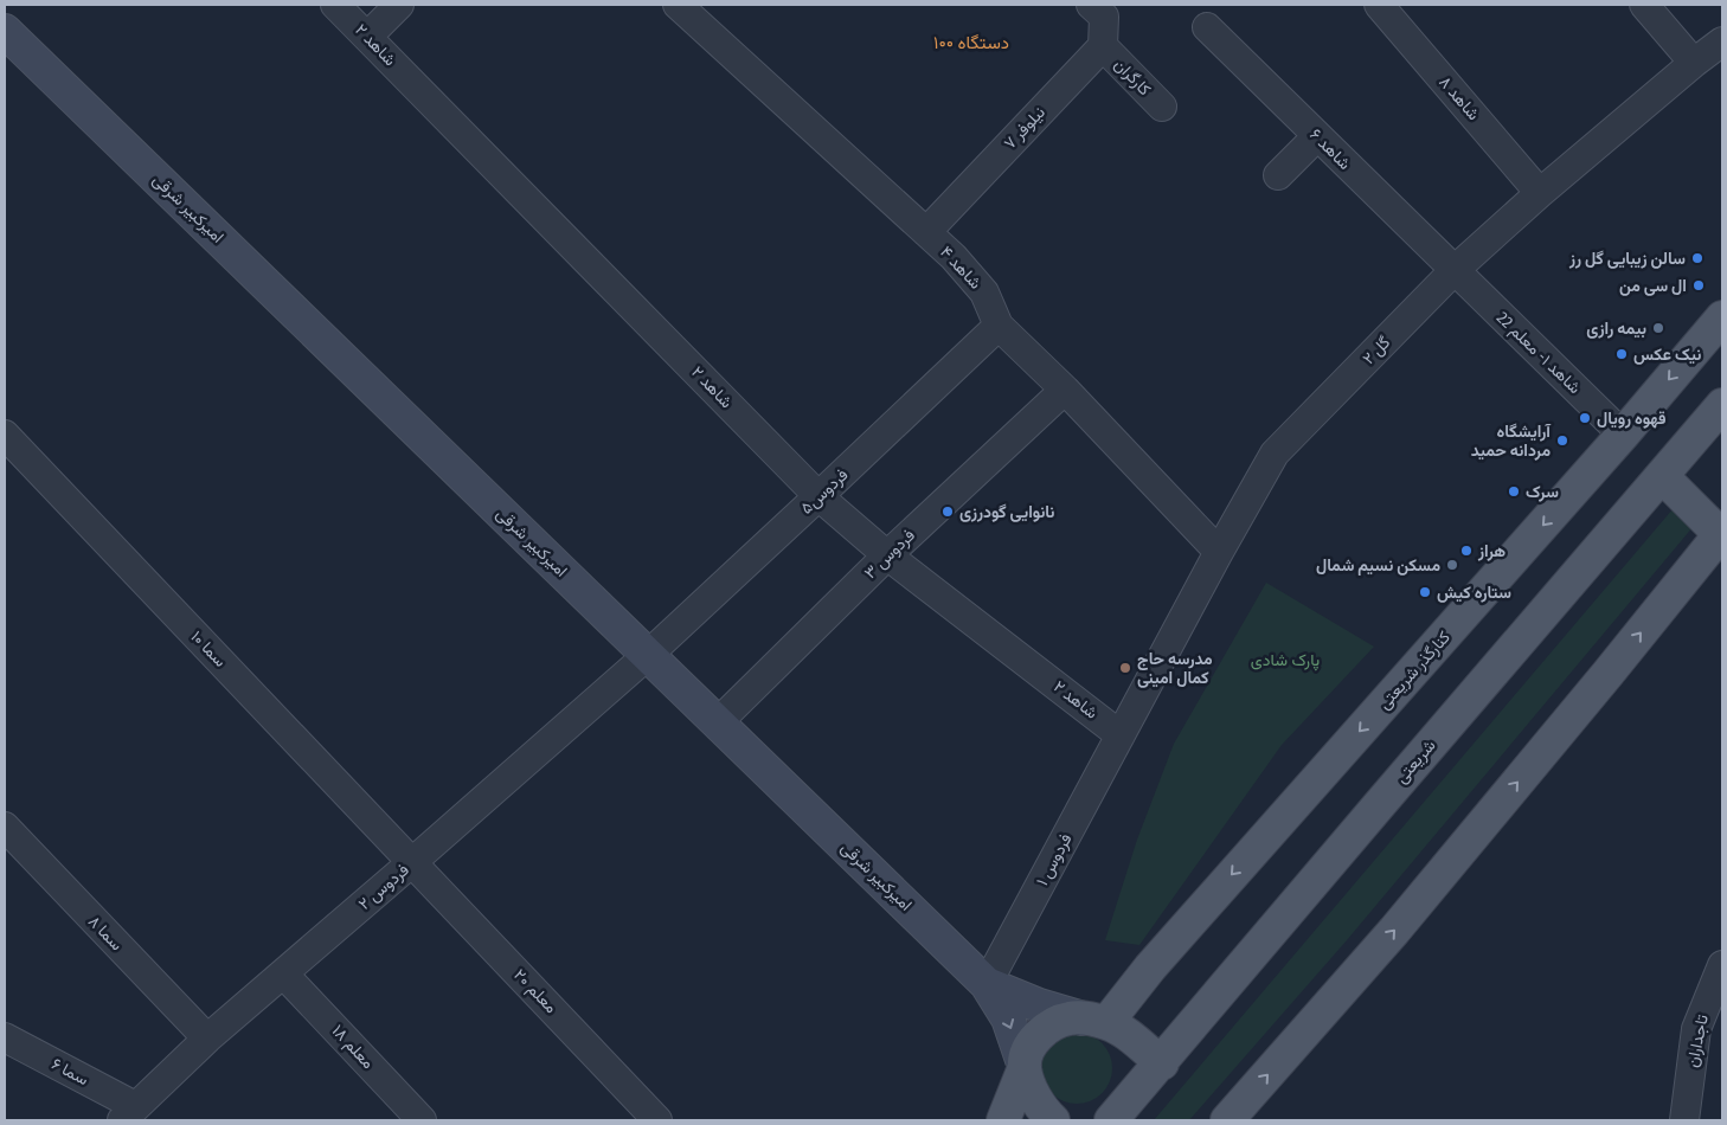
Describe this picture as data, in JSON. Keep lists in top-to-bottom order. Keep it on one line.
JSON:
{"streets":{"main road":["امیرکبیر شرقی","کنارگذر شریعتی","شریعتی"],"street":["شاهد ۲","کارگران","شاهد ۸","نیلوفر ۷","شاهد ۶","شاهد ۴","گل ۲","شاهد ۱- معلم 22","فردوس۵","فردوس ۳","سما ۱۰","فردوس ۱","فردوس ۲","سما ۸","معلم ۲۰","تاجداران","معلم ۱۸","سما ۶"]},"crossings":[["شاهد ۲","گل ۲"],["شاهد ۲","فردوس۵"],["شاهد ۲","فردوس ۳"],["شاهد ۲","فردوس ۱"],["کارگران","نیلوفر ۷"],["شاهد ۸","گل ۲"],["نیلوفر ۷","شاهد ۴"],["شاهد ۶","گل ۲"],["شاهد ۶","شاهد ۱- معلم 22"],["امیرکبیر شرقی","فردوس۵"],["امیرکبیر شرقی","فردوس ۳"],["امیرکبیر شرقی","کنارگذر شریعتی"],["امیرکبیر شرقی","فردوس ۱"],["امیرکبیر شرقی","فردوس ۲"],["شاهد ۴","گل ۲"],["شاهد ۴","فردوس۵"],["شاهد ۴","فردوس ۳"],["گل ۲","شاهد ۱- معلم 22"],["گل ۲","فردوس ۱"],["شاهد ۱- معلم 22","کنارگذر شریعتی"],["فردوس۵","فردوس ۲"],["سما ۱۰","فردوس ۲"],["سما ۱۰","معلم ۲۰"],["فردوس ۲","سما ۸"],["فردوس ۲","معلم ۲۰"],["فردوس ۲","معلم ۱۸"],["فردوس ۲","سما ۶"]],"districts":["۱۰۰ دستگاه"],"parks":["پارک شادی"],"places":["سالن زیبایی گل رز","ال سی من","بیمه رازی","نیک عکس","قهوه رویال","آرایشگاه مردانه حمید","سرک","نانوایی گودرزی","هراز","مسکن نسیم شمال","ستاره کیش","مدرسه حاج کمال امینی"]}
